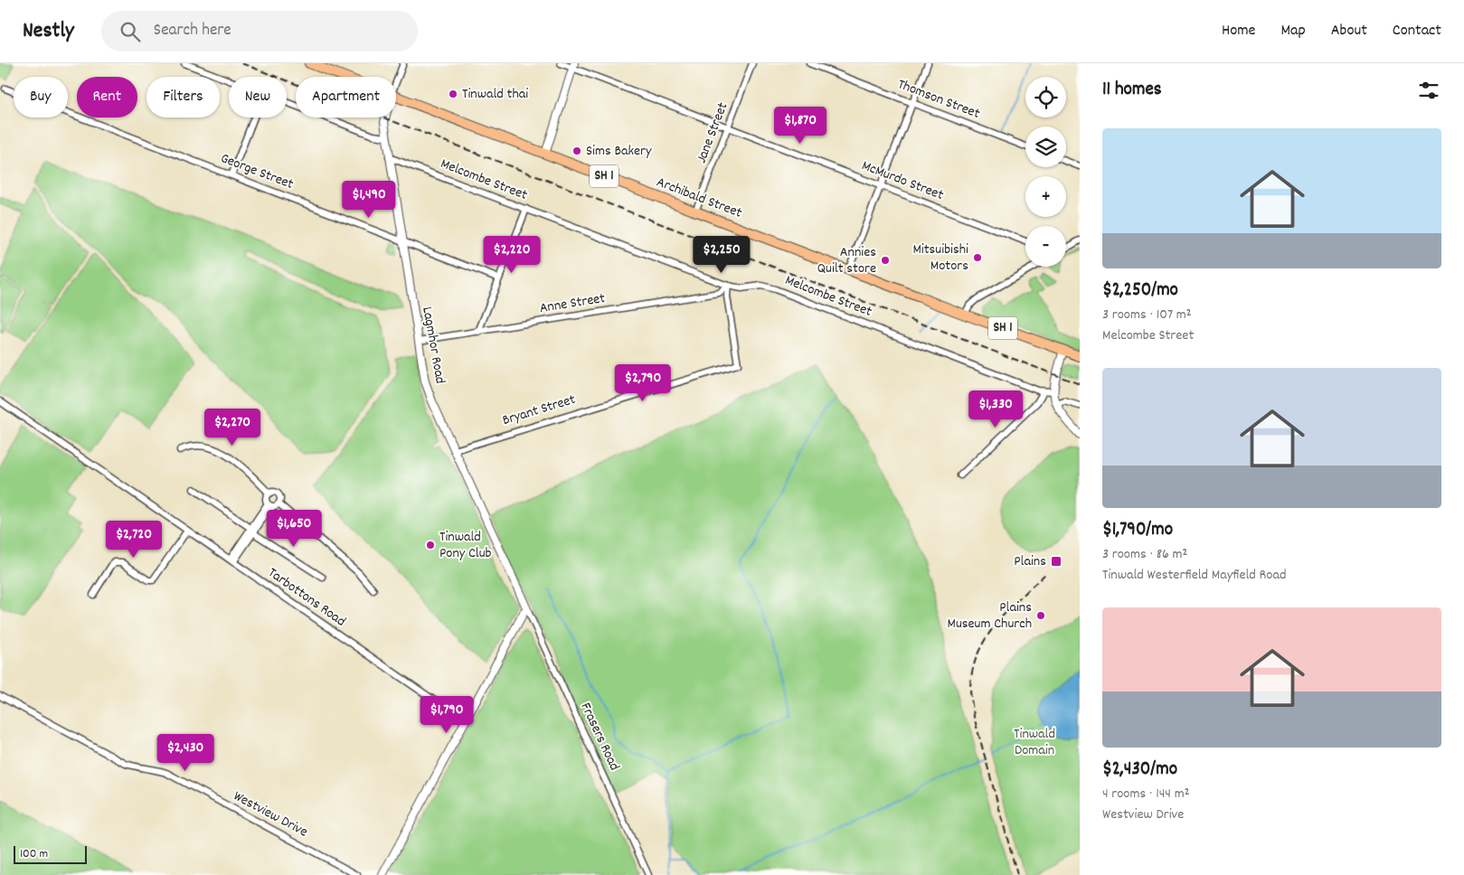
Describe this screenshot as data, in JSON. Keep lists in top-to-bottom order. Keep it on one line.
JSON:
{"streets":{"highway":["SH 1","Archibald Street"],"street":["Thomson Street","Jane Street","George Street","Melcombe Street","McMurdo Street","Anne Street","Lagmhor Road","Bryant Street","Tarbottons Road","Frasers Road","Westview Drive"]},"crossings":[["Jane Street","McMurdo Street"],["Jane Street","Archibald Street"],["George Street","Lagmhor Road"],["Melcombe Street","Anne Street"],["Melcombe Street","Lagmhor Road"],["Melcombe Street","Bryant Street"],["Anne Street","Lagmhor Road"],["Anne Street","Bryant Street"],["Lagmhor Road","Bryant Street"],["Lagmhor Road","Frasers Road"]],"parks":["Tinwald Domain"],"places":{"other":["Tinwald thai","Sims Bakery","Mitsuibishi Motors","Annies Quilt store","Tinwald Pony Club","Plains Museum Church"],"transit":["Plains"]},"scale_bar":"100 m","page":{"header":"Nestly","search":"Search here","nav":["Home","Map","About","Contact"],"heading":"11 homes","map_buttons":["+","−"],"chip":["Buy","Rent","Filters","New","Apartment"],"price":["$1,870","$1,490","$2,220","$2,250","$2,790","$1,330","$2,270","$1,650","$2,720","$1,790","$2,430"],"list":[{"name":"$2,250/mo","note":"3 rooms · 107 m² · Melcombe Street"},{"name":"$1,790/mo","note":"3 rooms · 86 m² · Tinwald Westerfield Mayfield Road"},{"name":"$2,430/mo","note":"4 rooms · 144 m² · Westview Drive"}],"scale":"100 m"}}
